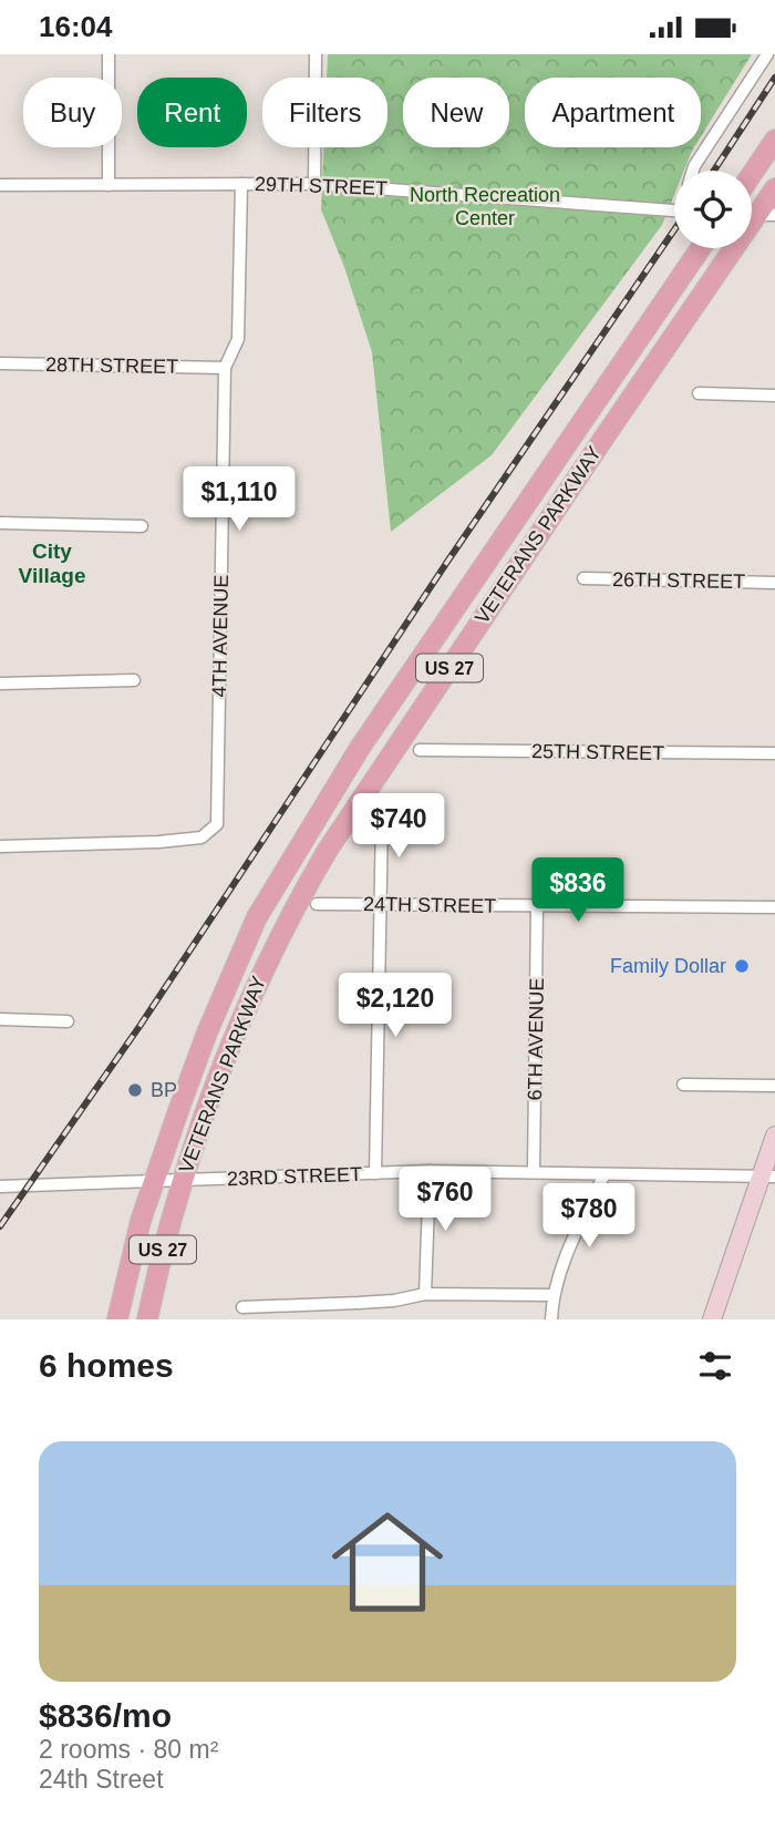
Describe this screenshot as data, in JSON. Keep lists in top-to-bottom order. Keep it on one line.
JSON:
{"streets":{"main road":["VETERANS PARKWAY","US 27"],"street":["29TH STREET","28TH STREET","26TH STREET","4TH AVENUE","25TH STREET","24TH STREET","6TH AVENUE","23RD STREET"]},"crossings":[["29TH STREET","4TH AVENUE"],["28TH STREET","4TH AVENUE"],["VETERANS PARKWAY","23RD STREET"],["24TH STREET","6TH AVENUE"],["6TH AVENUE","23RD STREET"]],"districts":["City Village"],"parks":["North Recreation Center"],"places":["Family Dollar","BP"],"page":{"status":"16:04","chip":["Buy","Rent","Filters","New","Apartment"],"price":["$1,110","$740","$836","$2,120","$760","$780"],"heading":"6 homes","list":[{"name":"$836/mo","note":"2 rooms · 80 m² · 24th Street"}]}}
